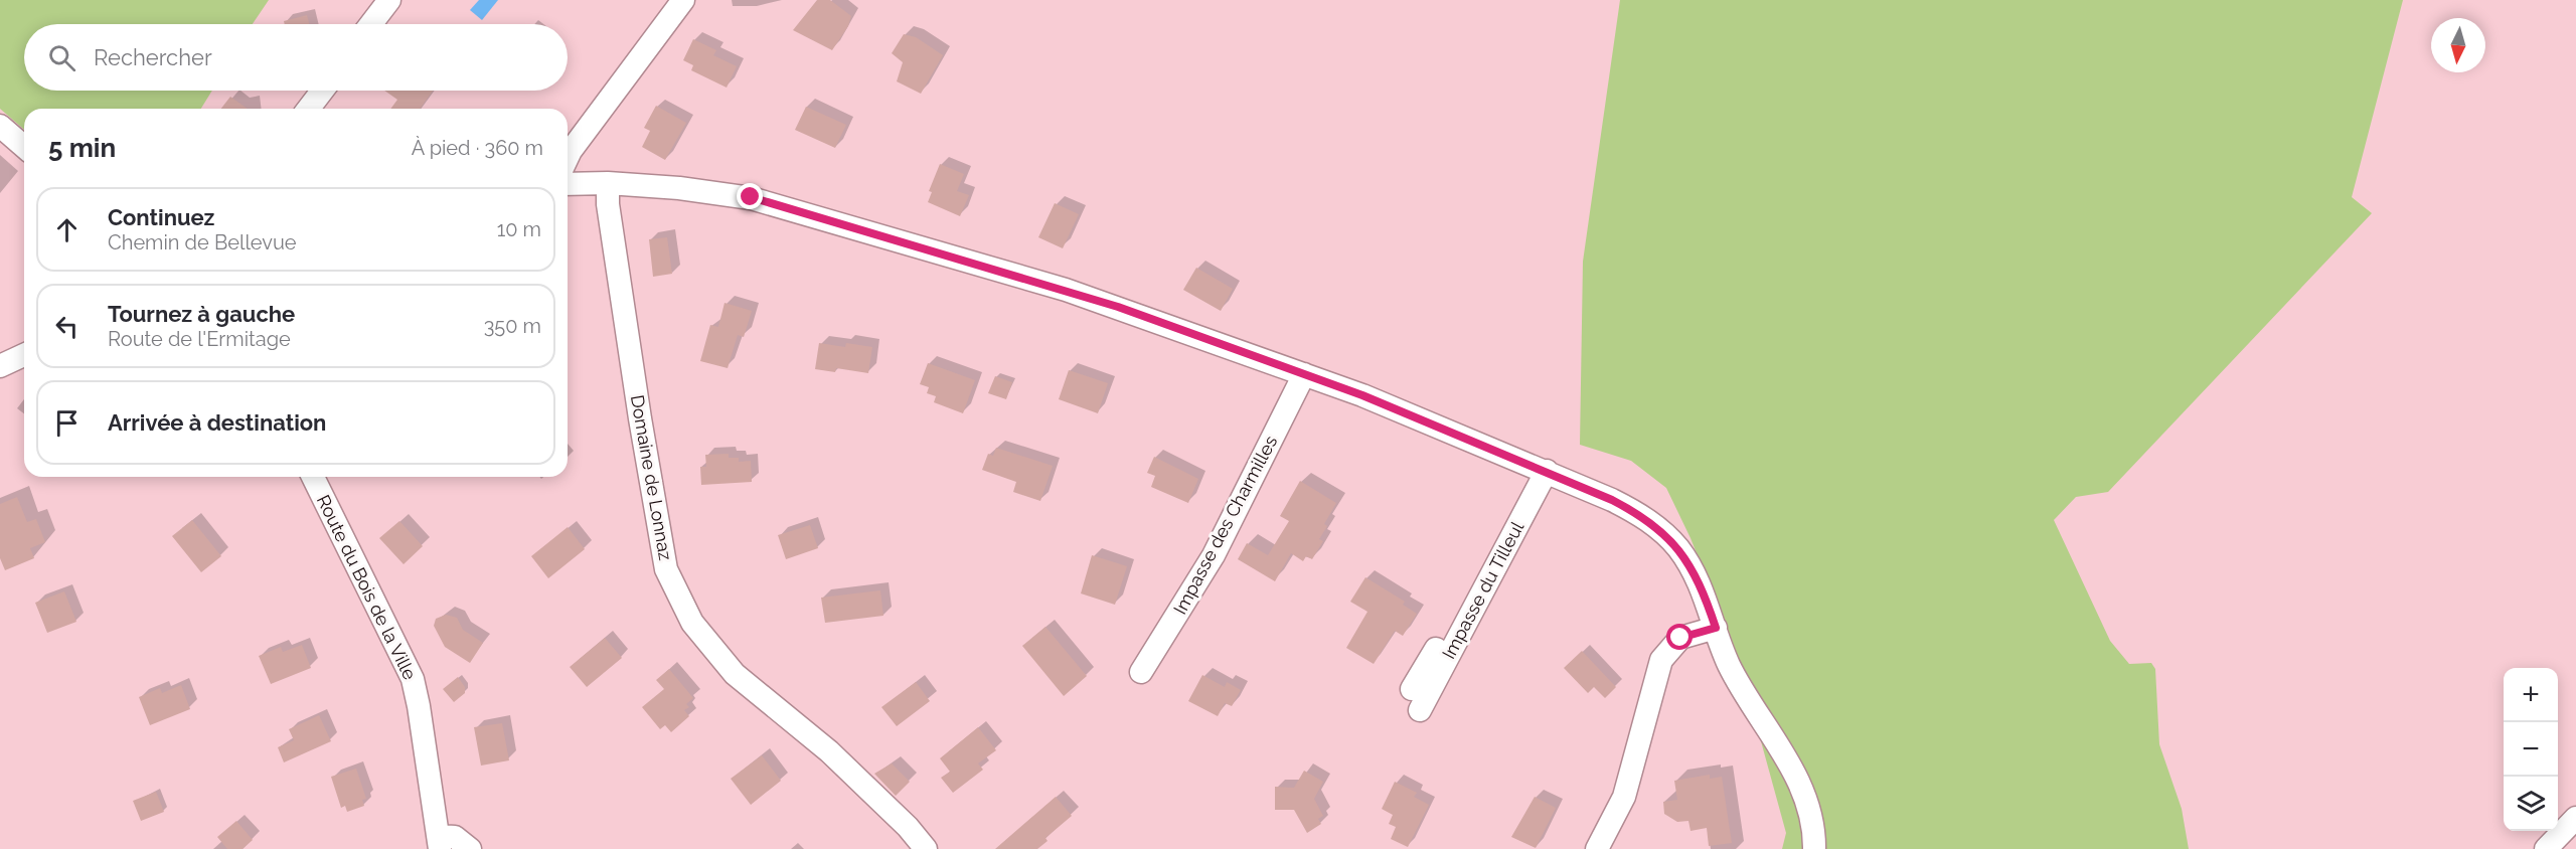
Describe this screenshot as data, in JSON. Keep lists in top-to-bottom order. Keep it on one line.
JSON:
{"streets":{"street":["Domaine de Lonnaz","Impasse des Charmilles","Route du Bois de la Ville"]},"north":"bottom","page":{"search":"Rechercher","heading":["5 min","À pied · 360 m"],"list":[["Continuez","Chemin de Bellevue","10 m"],["Tournez à gauche","Route de l'Ermitage","350 m"],"Arrivée à destination"],"map_buttons":["+","−"]}}
